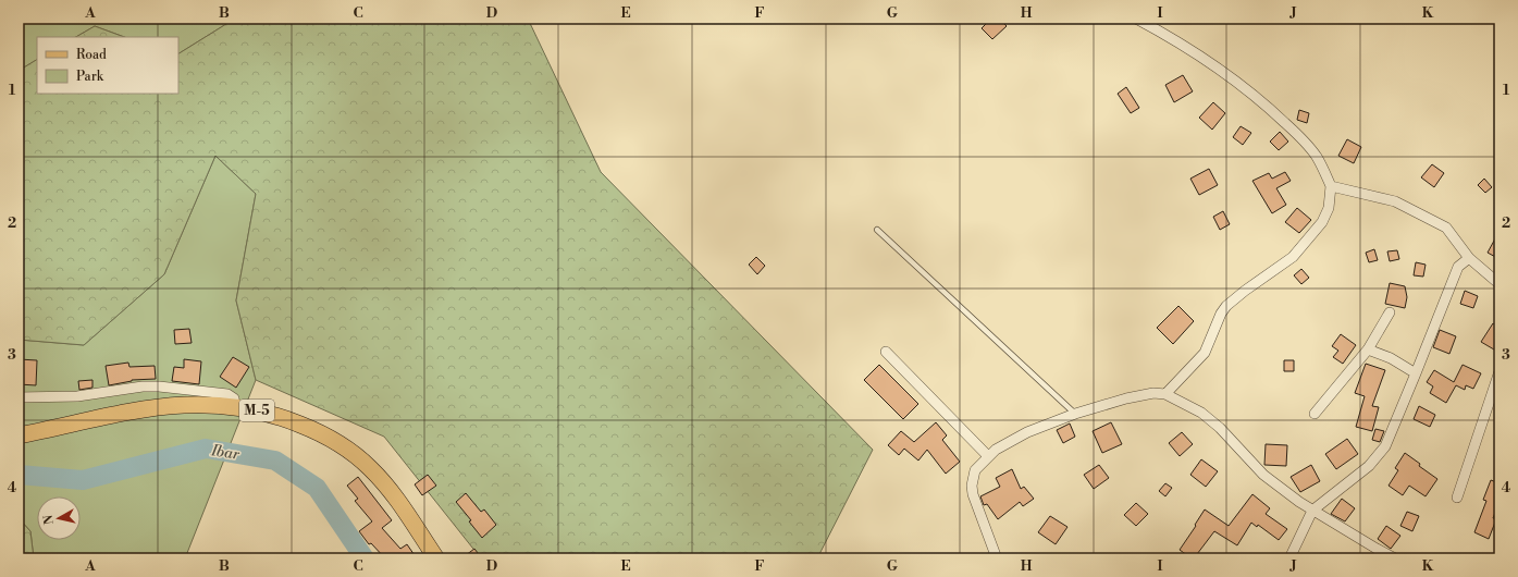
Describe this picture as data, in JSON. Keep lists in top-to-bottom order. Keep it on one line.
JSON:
{"streets":{"main road":["M-5"]},"water":["Ibar"],"legend":["Road","Park"],"north":"left","grid":{"columns":["A","B","C","D","E","F","G","H","I","J","K"],"rows":["1","2","3","4"]}}
